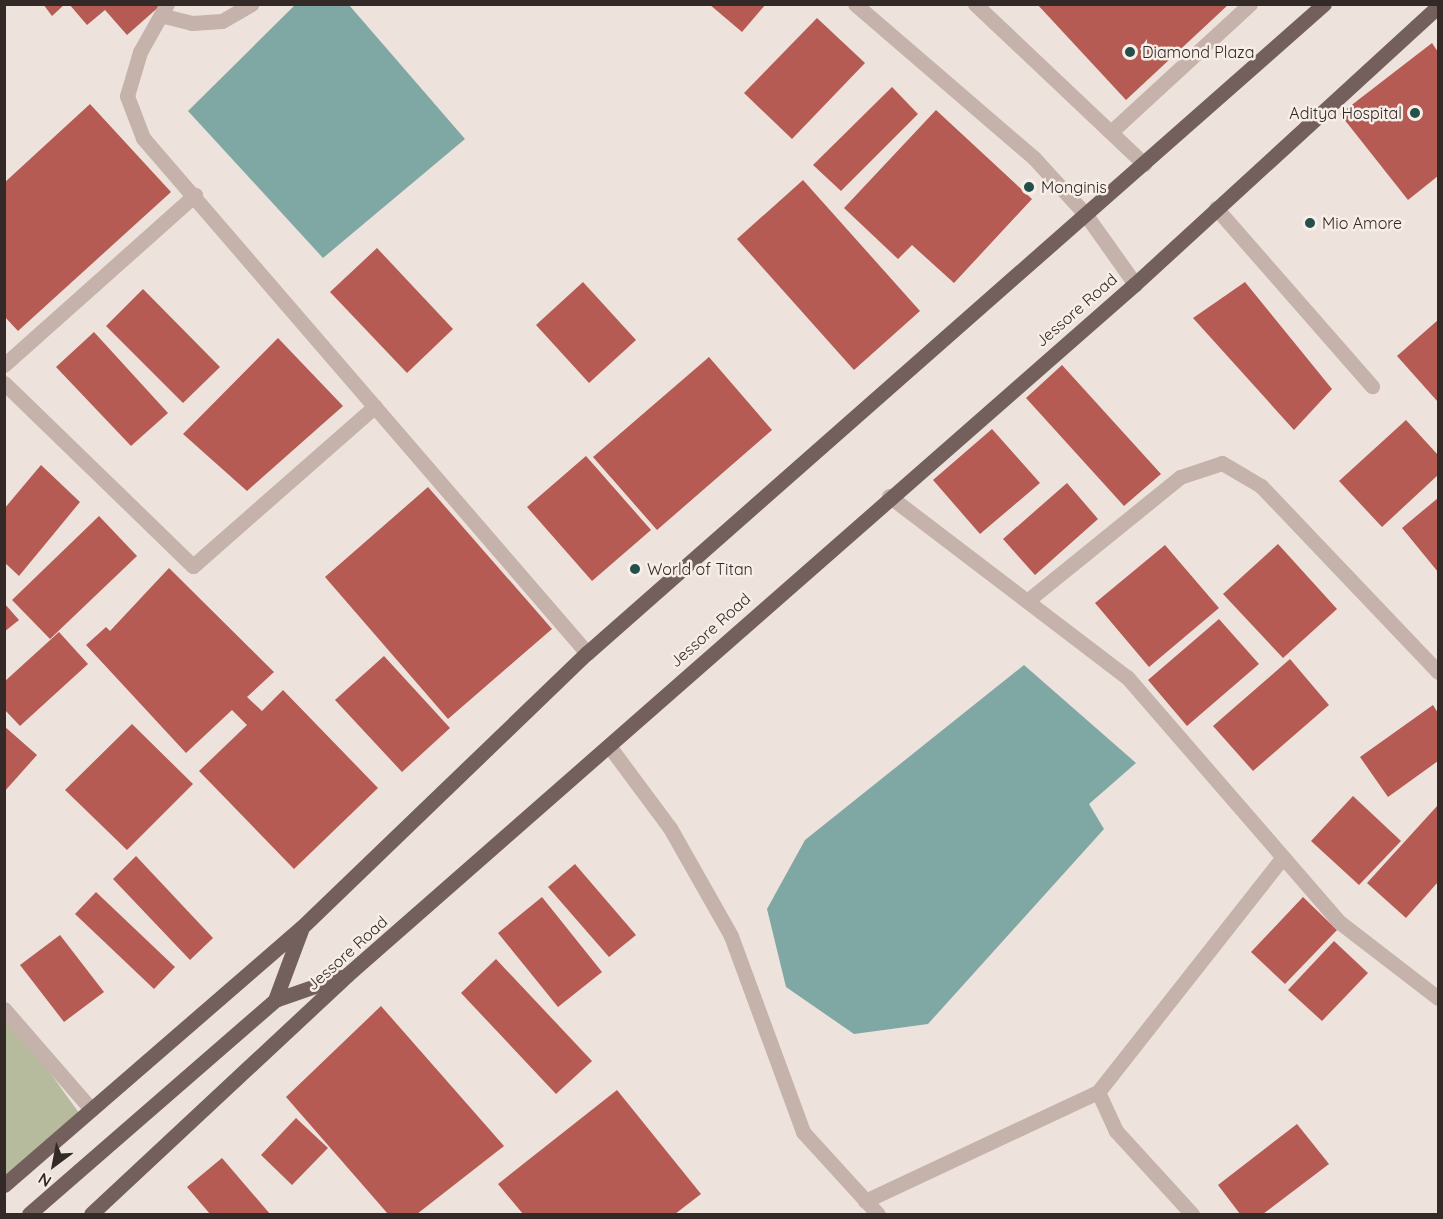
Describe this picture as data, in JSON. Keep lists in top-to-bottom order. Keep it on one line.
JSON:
{"streets":{"main road":["Jessore Road"]},"places":["Diamond Plaza","Aditya Hospital","Monginis","Mio Amore","World of Titan"],"north":"bottom left"}
